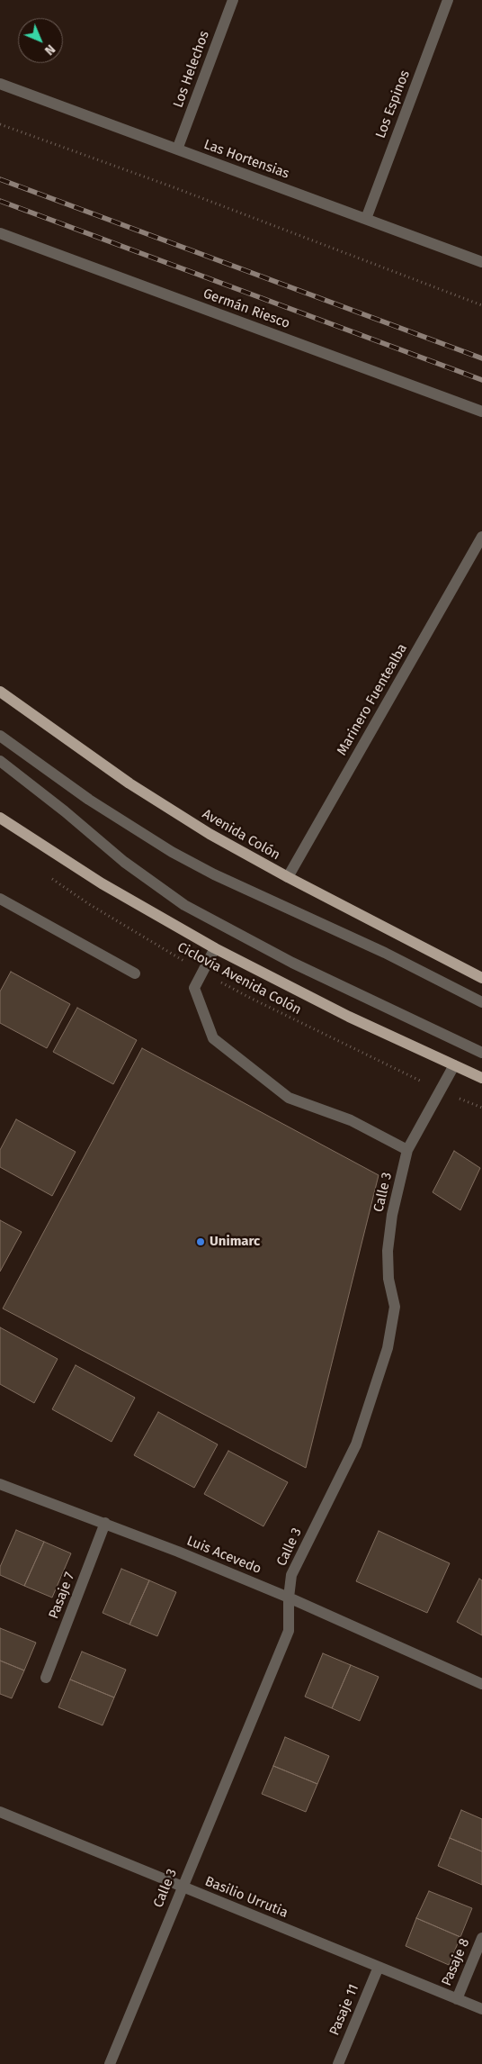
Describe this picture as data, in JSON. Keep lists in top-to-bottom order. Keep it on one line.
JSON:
{"streets":{"main road":["Avenida Colón"],"street":["Los Helechos","Los Espinos","Las Hortensias","Germán Riesco","Marinero Fuentealba","Calle 3","Luis Acevedo","Pasaje 7","Basilio Urrutia","Pasaje 8","Pasaje 11"],"path":["Ciclovía Avenida Colón"]},"crossings":[["Los Helechos","Las Hortensias"],["Los Espinos","Las Hortensias"],["Marinero Fuentealba","Avenida Colón"],["Ciclovía Avenida Colón","Calle 3"],["Calle 3","Luis Acevedo"],["Calle 3","Basilio Urrutia"],["Luis Acevedo","Pasaje 7"],["Basilio Urrutia","Pasaje 8"],["Basilio Urrutia","Pasaje 11"]],"places":["Unimarc"],"north":"bottom right"}
